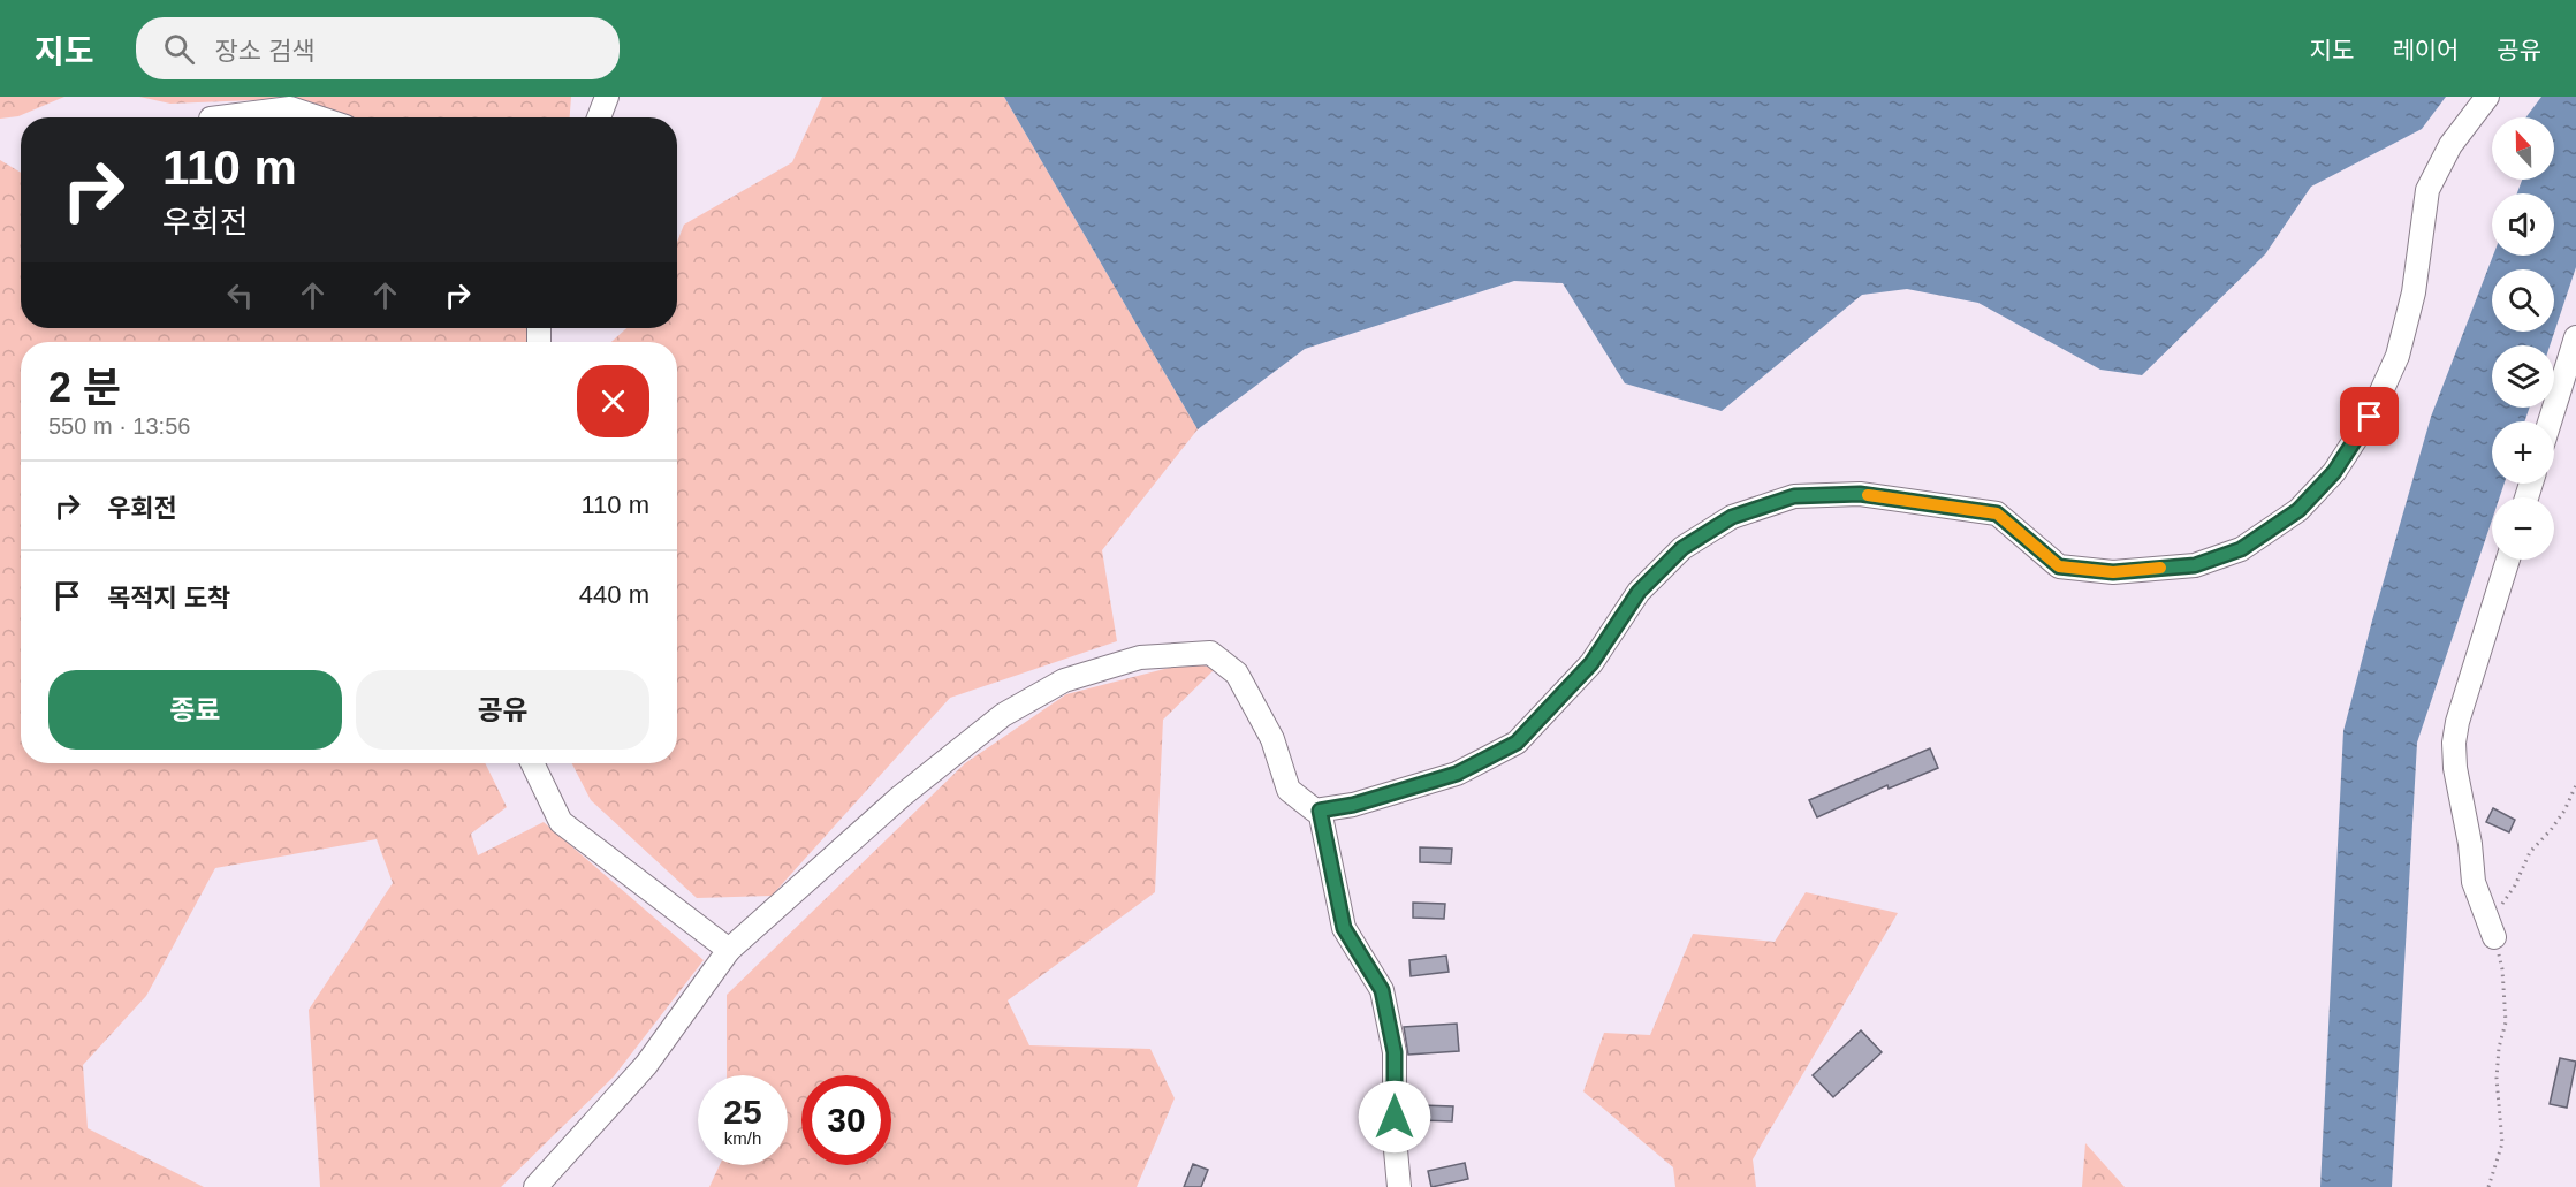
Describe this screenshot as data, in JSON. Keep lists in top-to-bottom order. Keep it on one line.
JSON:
{"north":"top","page":{"header":"지도","search":"장소 검색","nav":["지도","레이어","공유"],"map_buttons":["+","−"],"turn":["110 m","우회전"],"heading":["2 분","550 m · 13:56"],"list":[{"name":"우회전","value":"110 m"},{"name":"목적지 도착","value":"440 m"}],"buttons":["종료","공유"],"speed":"25 km/h","limit":"30"}}
